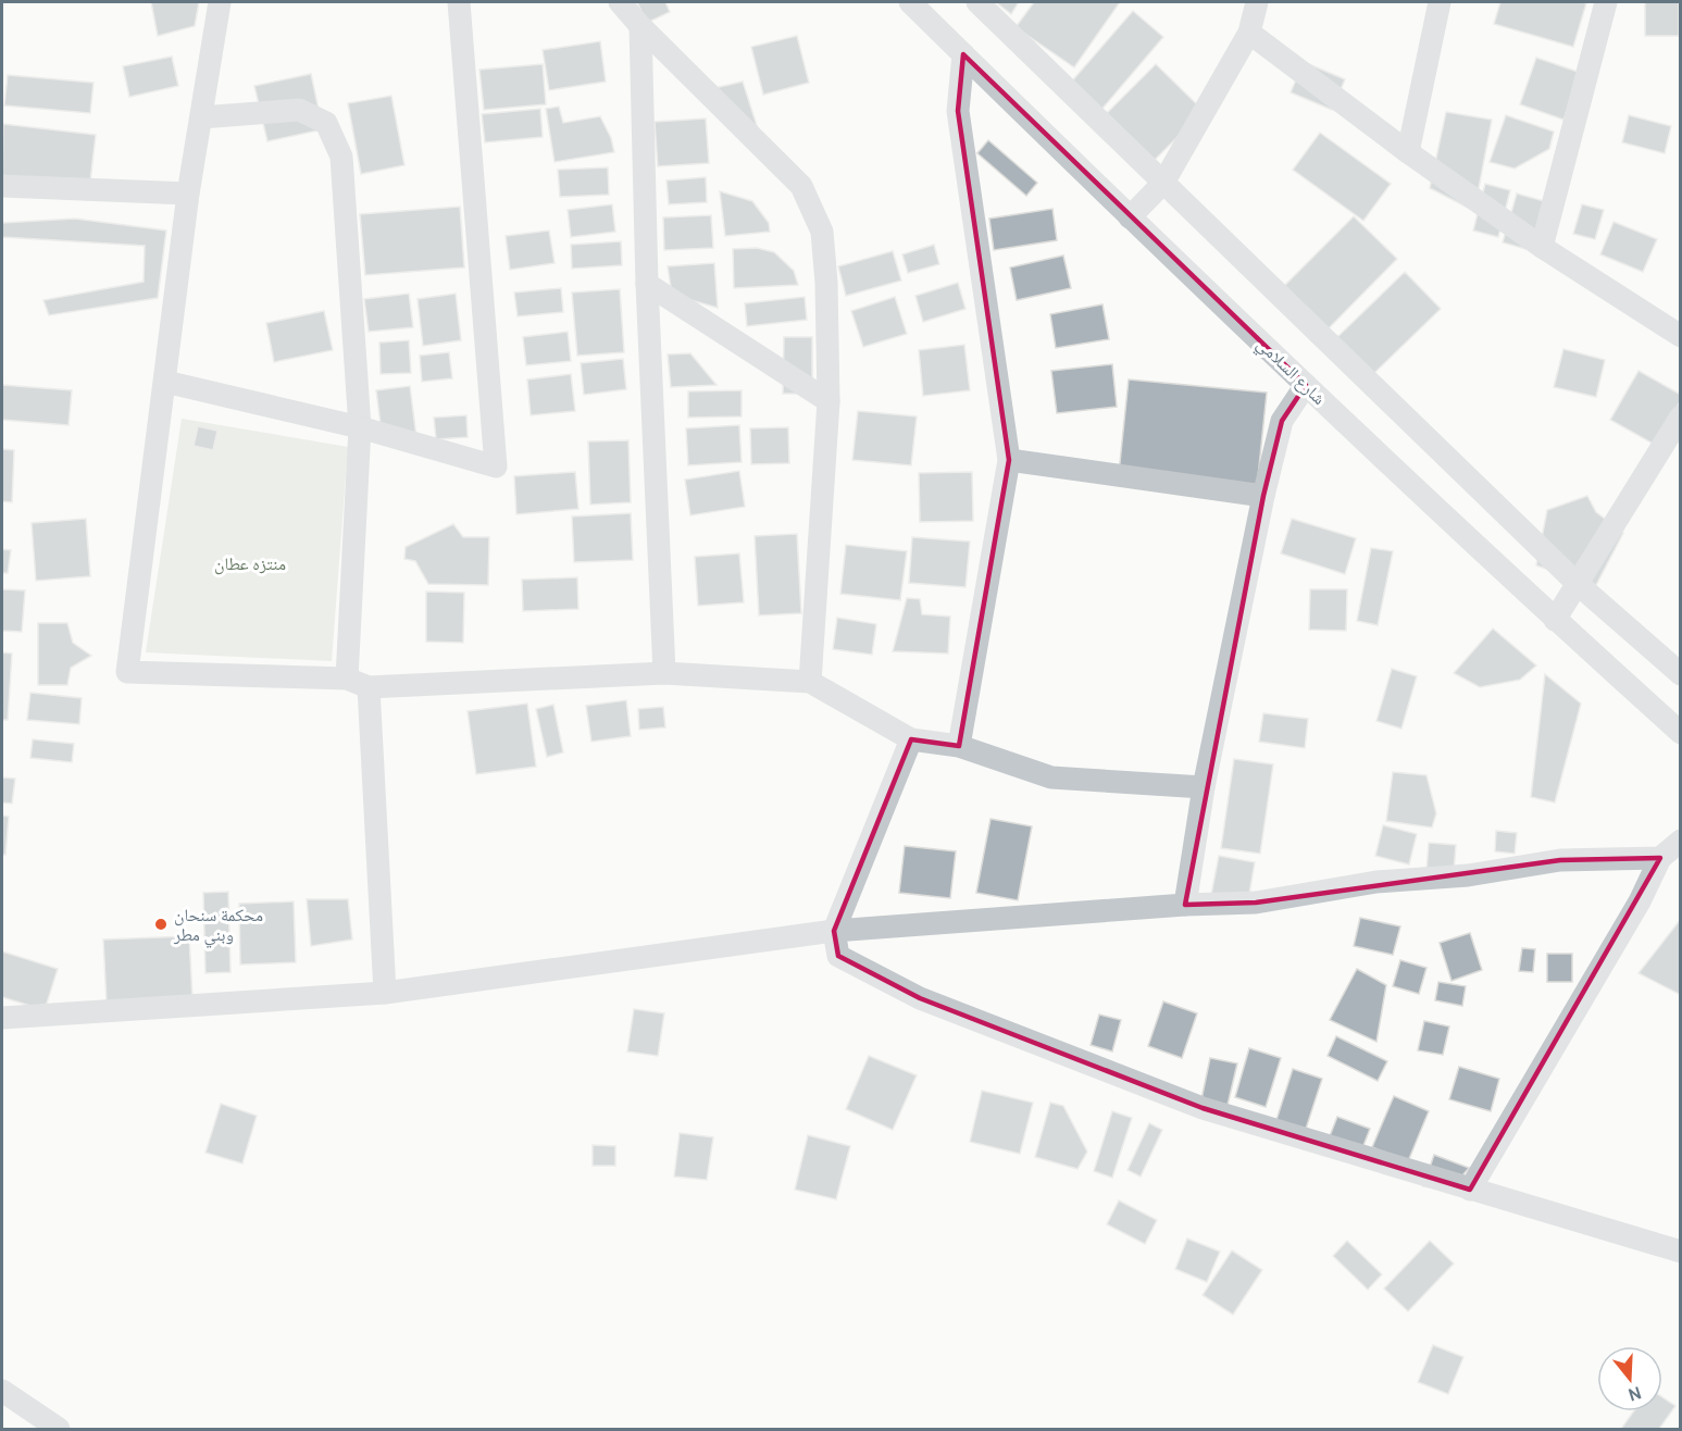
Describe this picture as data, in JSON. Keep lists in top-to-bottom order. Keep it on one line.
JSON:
{"streets":{"street":["شارع السلامي"]},"parks":["منتزه عطان"],"places":["محكمة سنحان وبني مطر"],"north":"bottom"}
